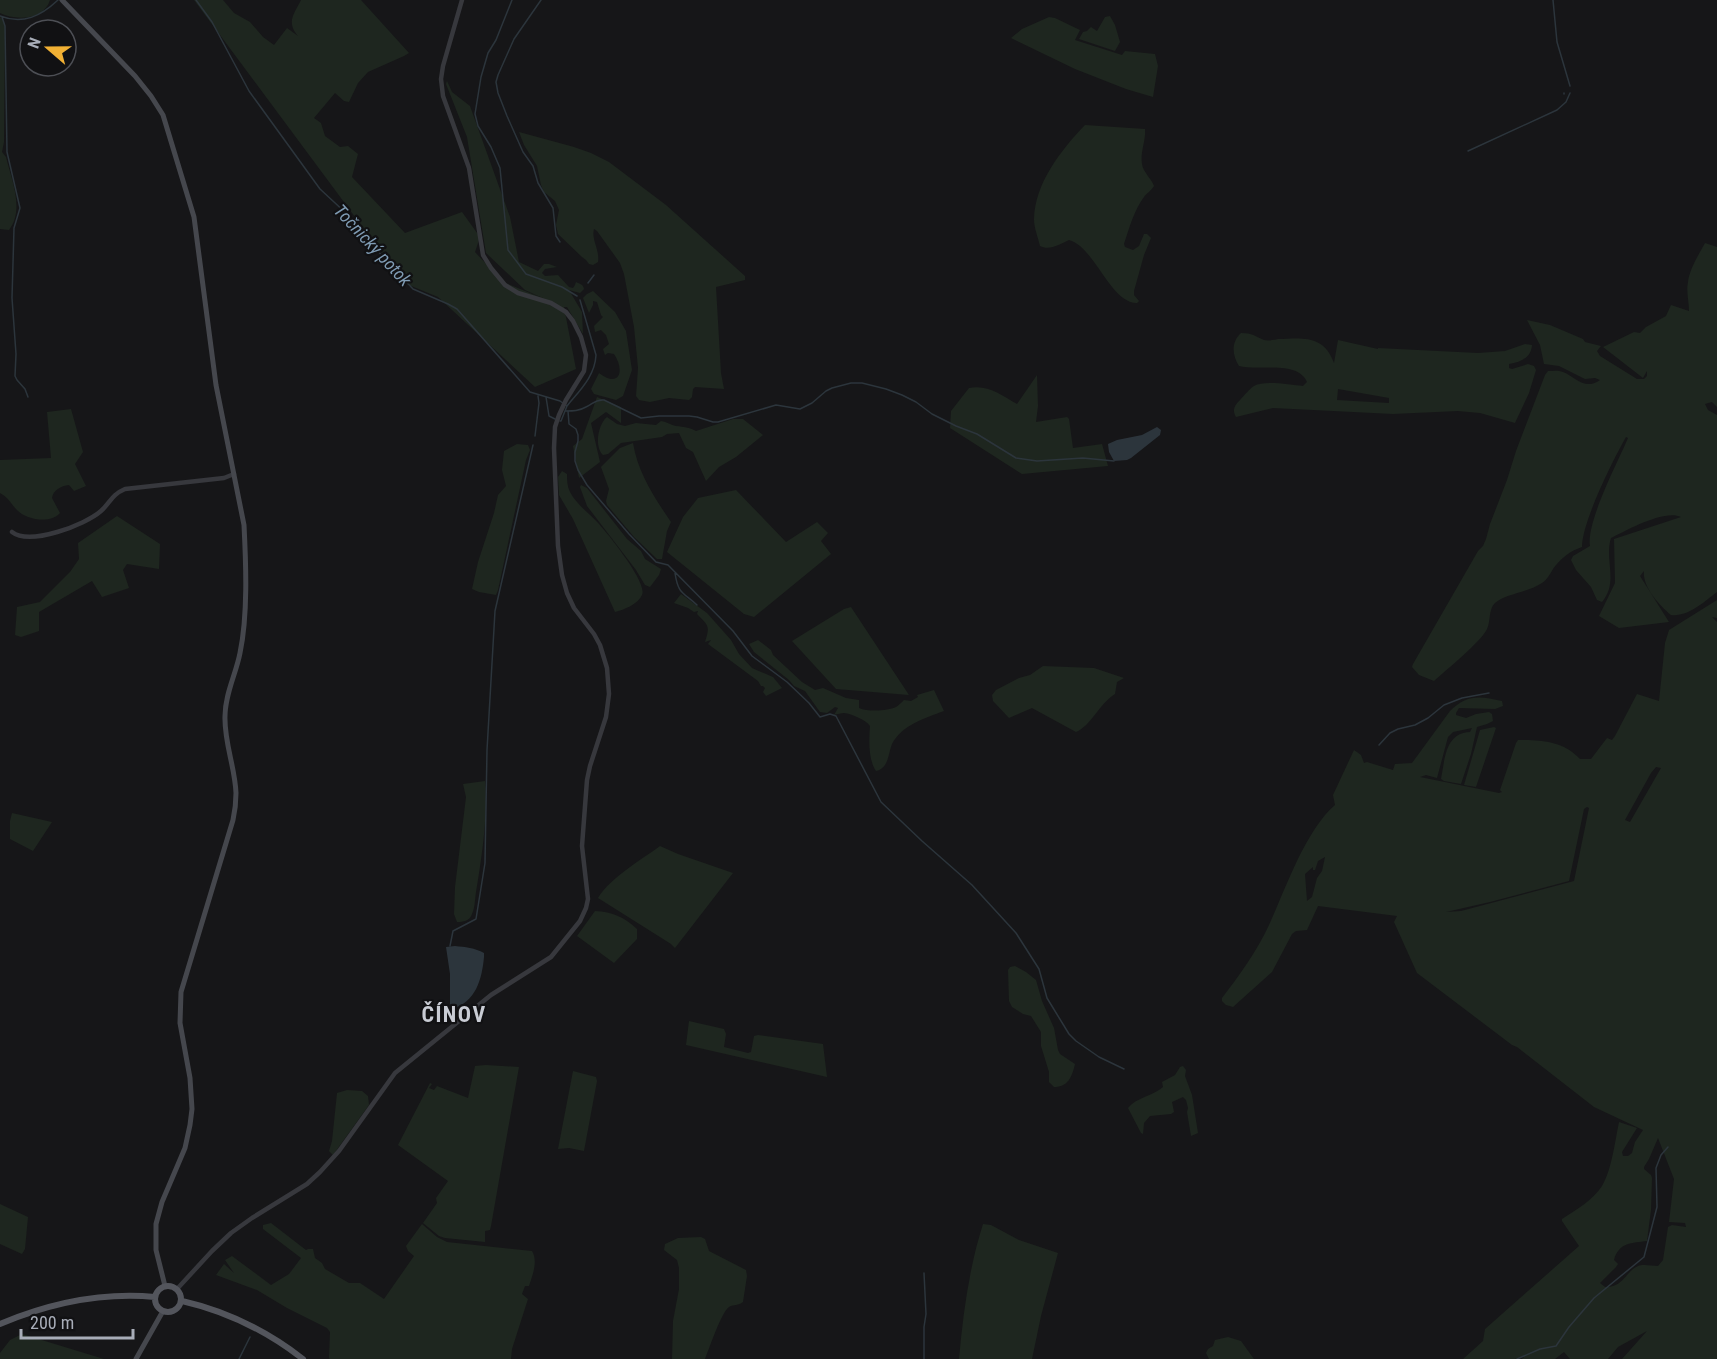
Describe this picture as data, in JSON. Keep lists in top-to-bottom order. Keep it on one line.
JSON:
{"districts":["ČÍNOV"],"water":["Točnický potok"],"scale_bar":"200 m","north":"left"}
